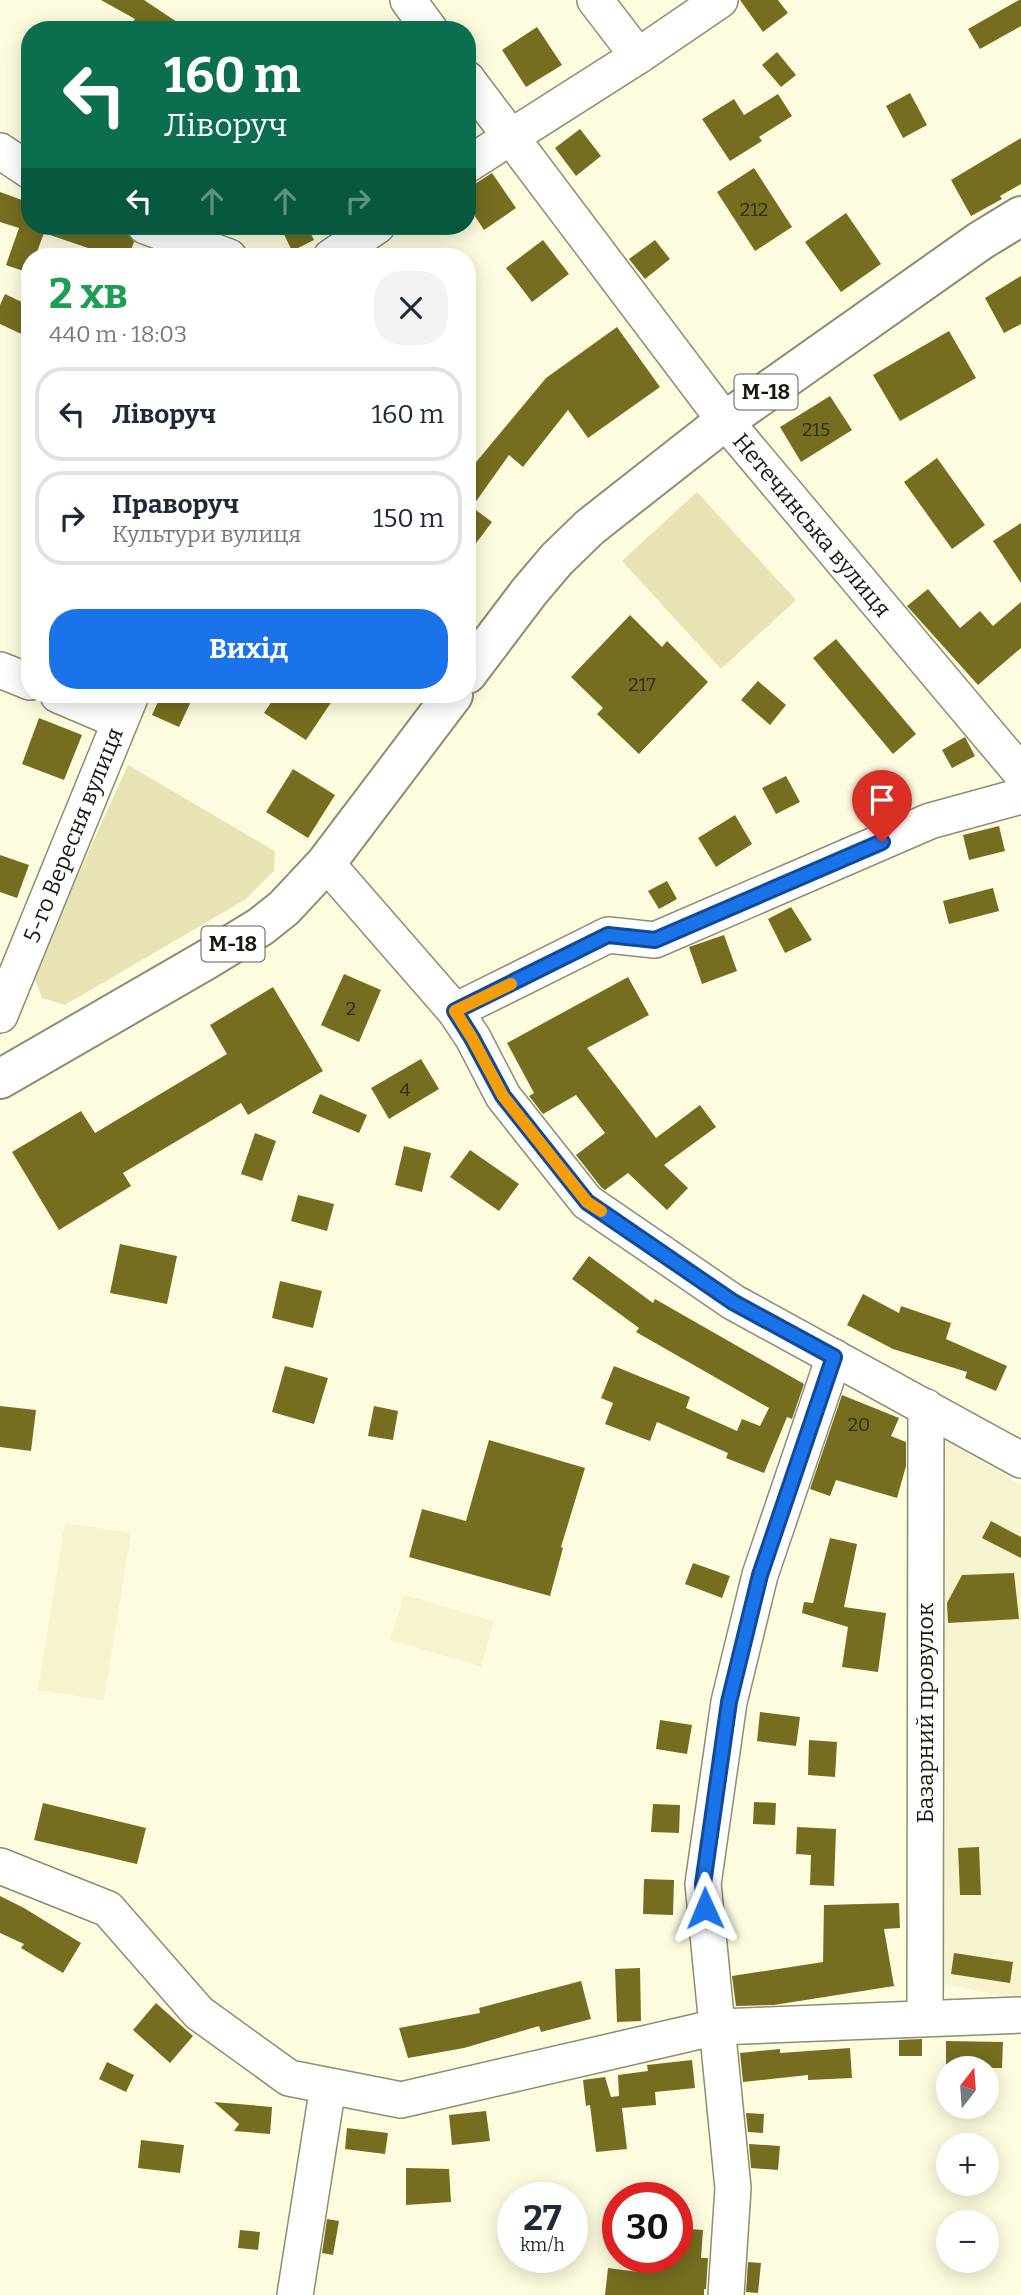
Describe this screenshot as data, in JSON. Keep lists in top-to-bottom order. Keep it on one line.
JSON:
{"streets":{"highway":["М-18"],"street":["Нетечинська вулиця","5-го Вересня вулиця","Базарний провулок"]},"crossings":[["М-18","Нетечинська вулиця"]],"house_numbers":["212","215","217","2","4","20"],"north":"top","page":{"turn":["160 m","Ліворуч"],"heading":["2 хв","440 m · 18:03"],"list":[{"name":"Ліворуч","value":"160 m"},{"name":"Праворуч","note":"Культури вулиця","value":"150 m"}],"buttons":"Вихід","map_buttons":["+","−"],"speed":"27 km/h","limit":"30"}}
